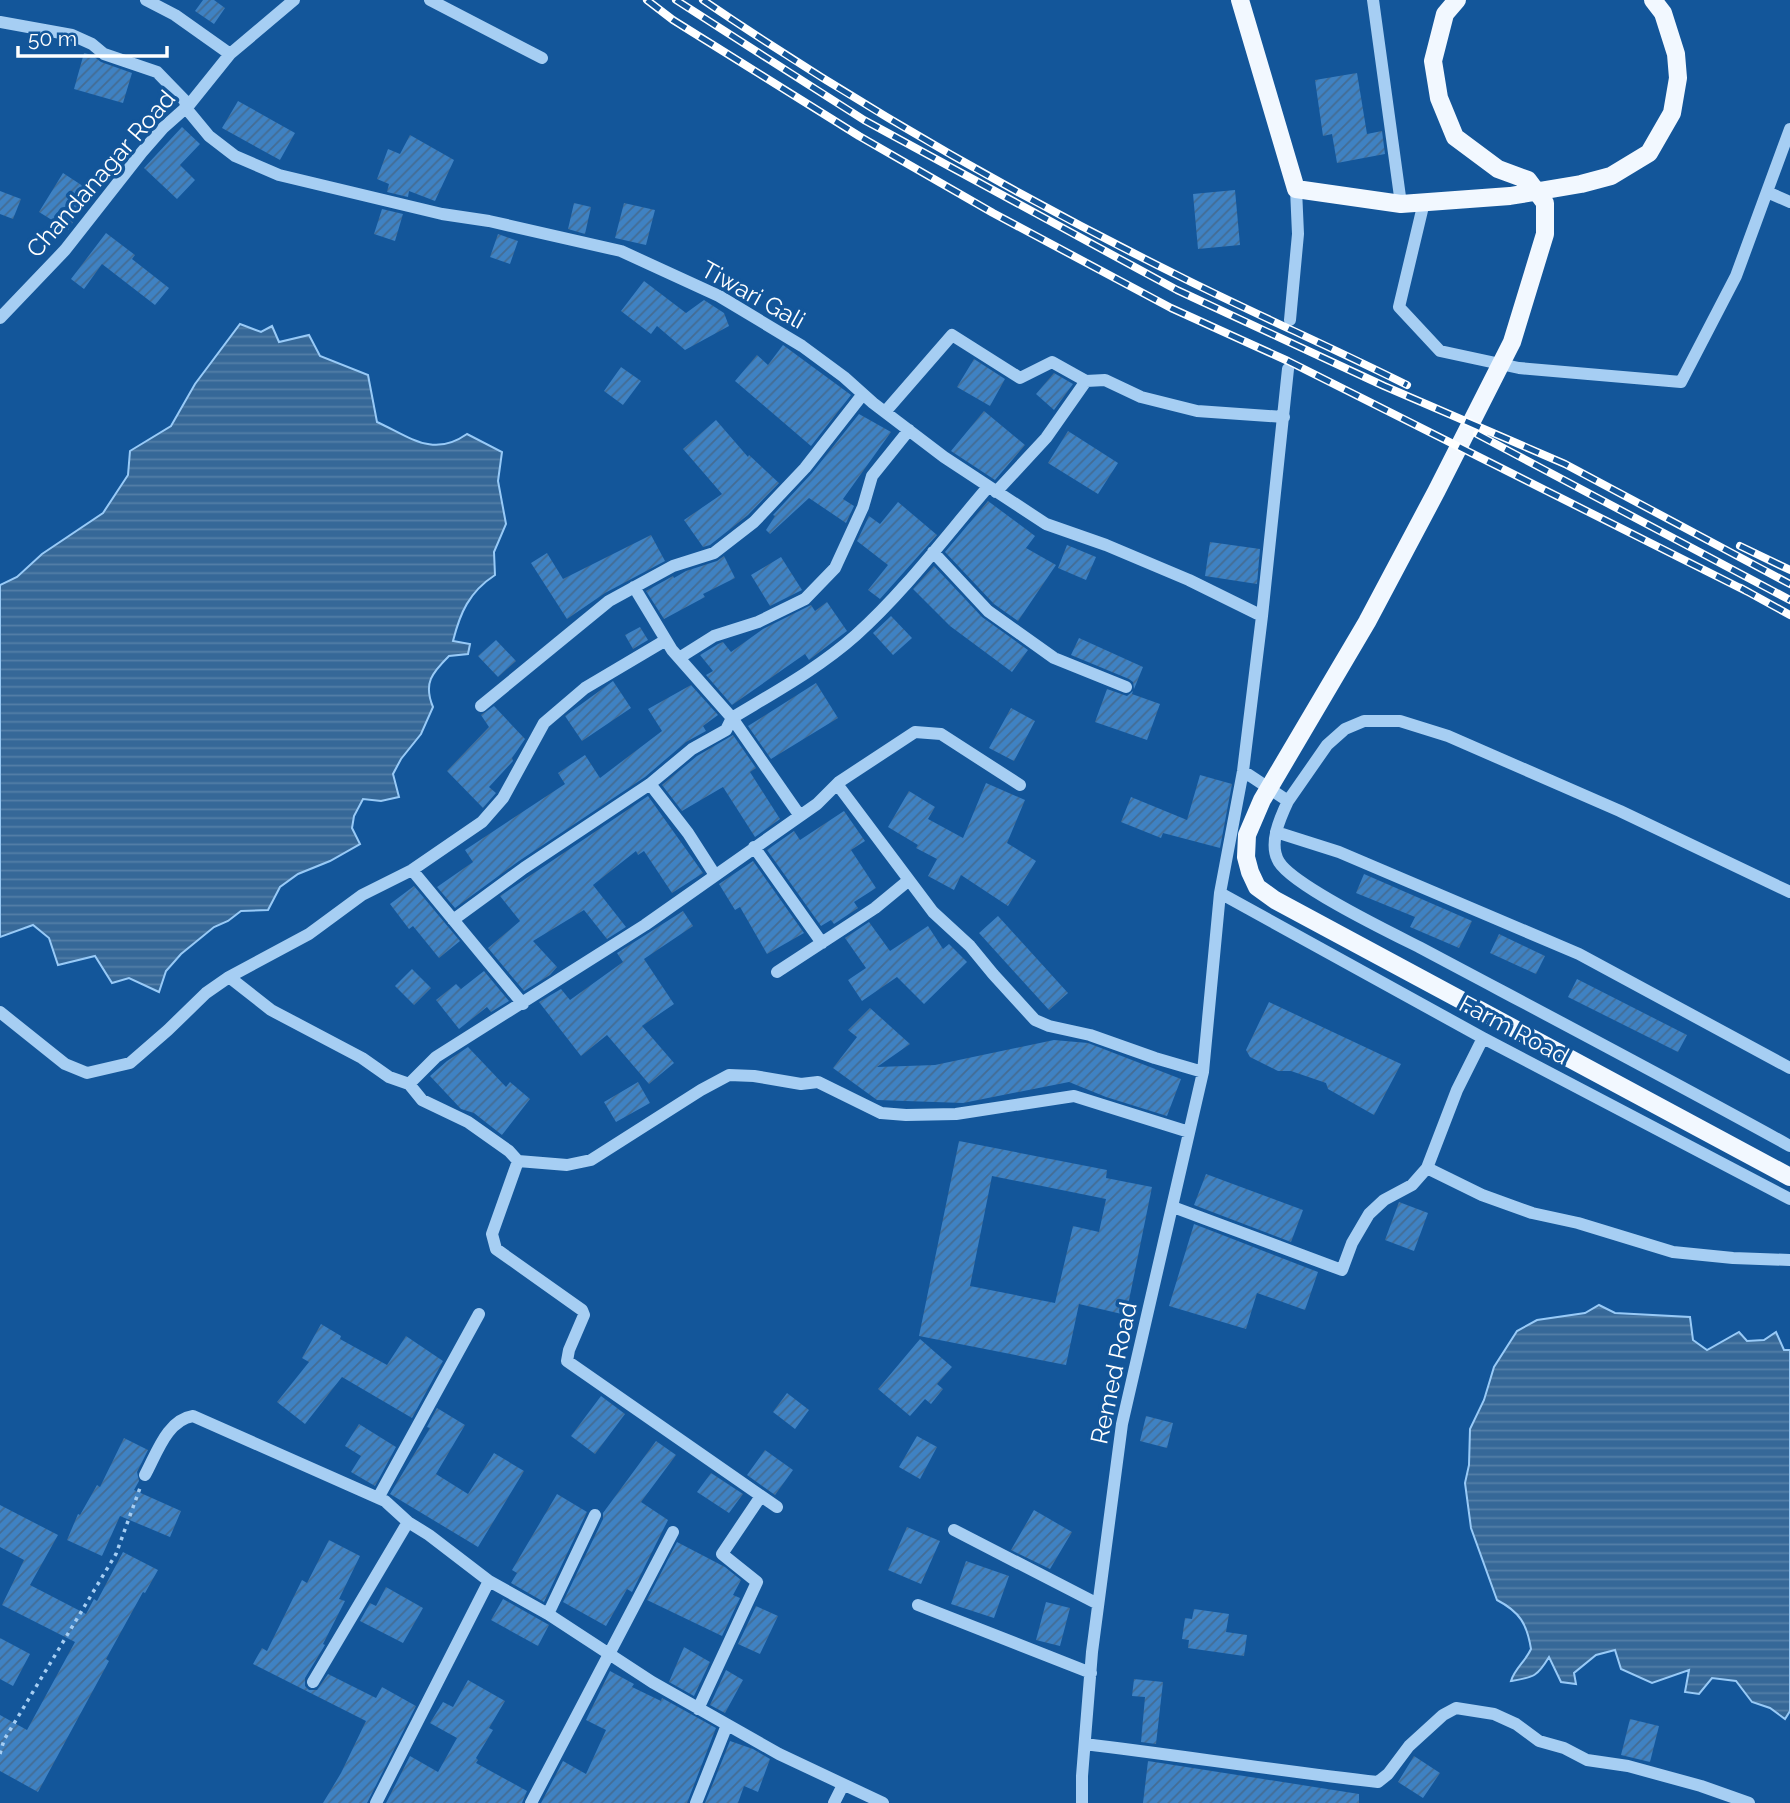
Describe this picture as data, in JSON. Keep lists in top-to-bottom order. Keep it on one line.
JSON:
{"streets":{"street":["Chandanagar Road","Tiwari Gali","Farm Road","Remed Road"]},"crossings":[["Chandanagar Road","Tiwari Gali"],["Tiwari Gali","Remed Road"],["Farm Road","Remed Road"]],"scale_bar":"50 m"}
